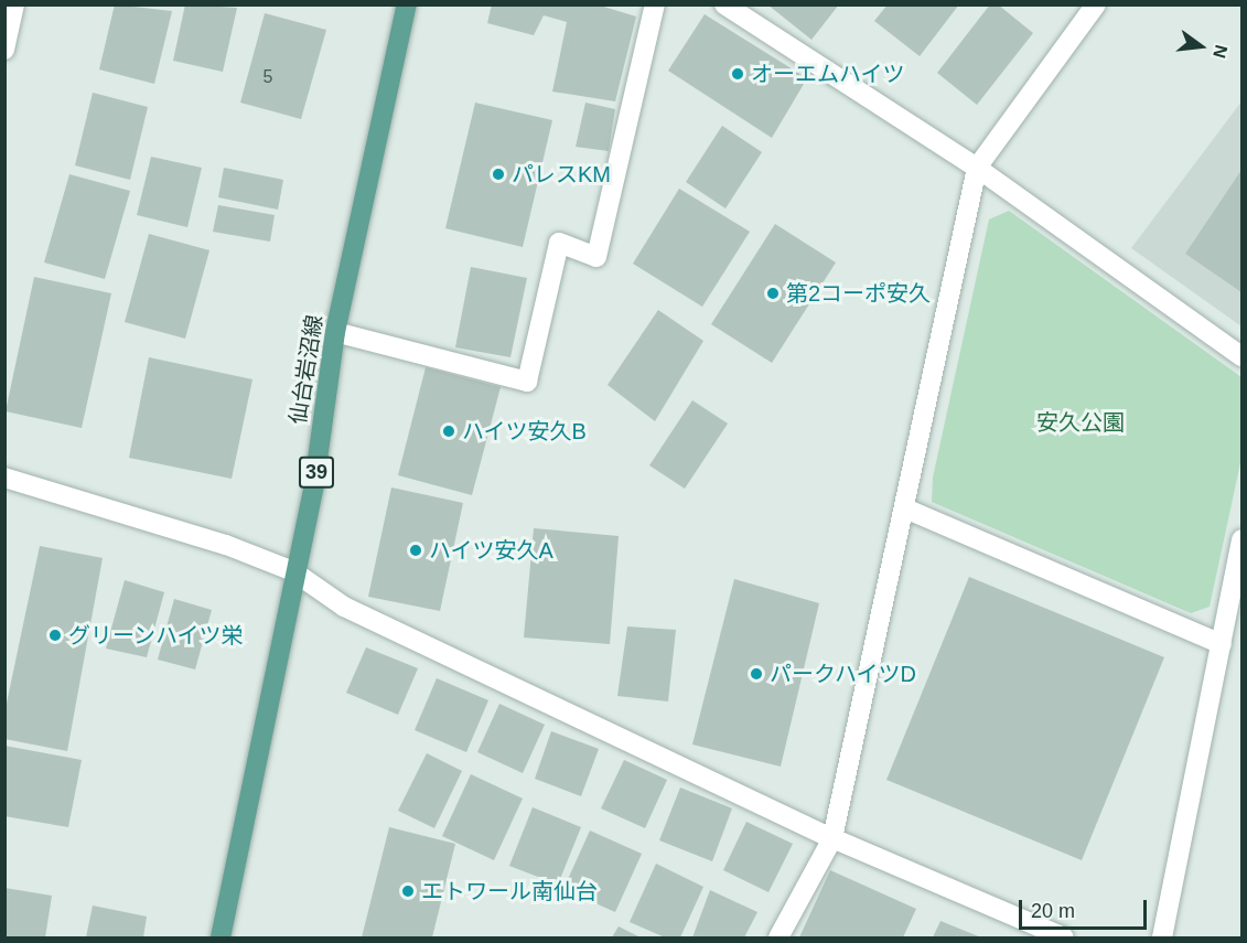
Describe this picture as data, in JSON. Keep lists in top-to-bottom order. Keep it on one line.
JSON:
{"streets":{"main road":["仙台岩沼線","39"]},"parks":["安久公園"],"places":["オーエムハイツ","パレスKM","第2コーポ安久","ハイツ安久B","ハイツ安久A","グリーンハイツ栄","パークハイツD","エトワール南仙台"],"house_numbers":["5"],"scale_bar":"20 m","north":"right"}
